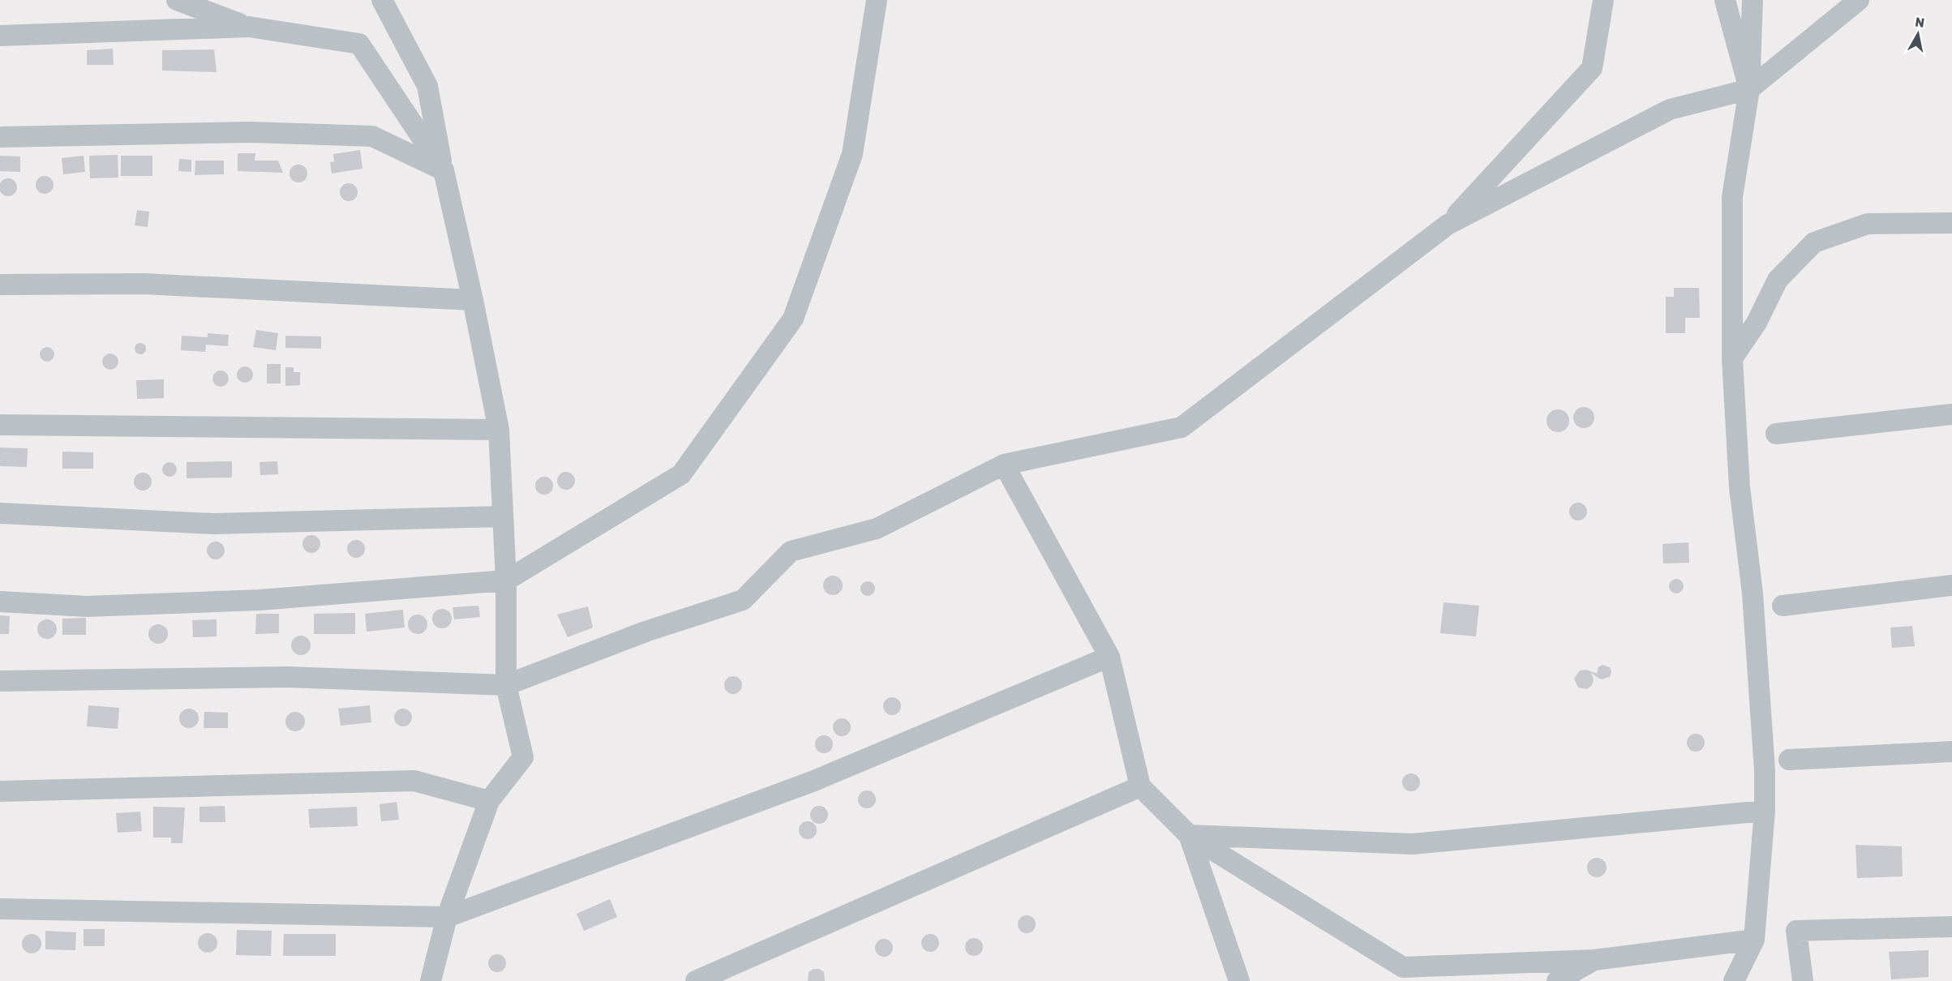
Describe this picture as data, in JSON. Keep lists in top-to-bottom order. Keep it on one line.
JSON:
{"north":"top"}
